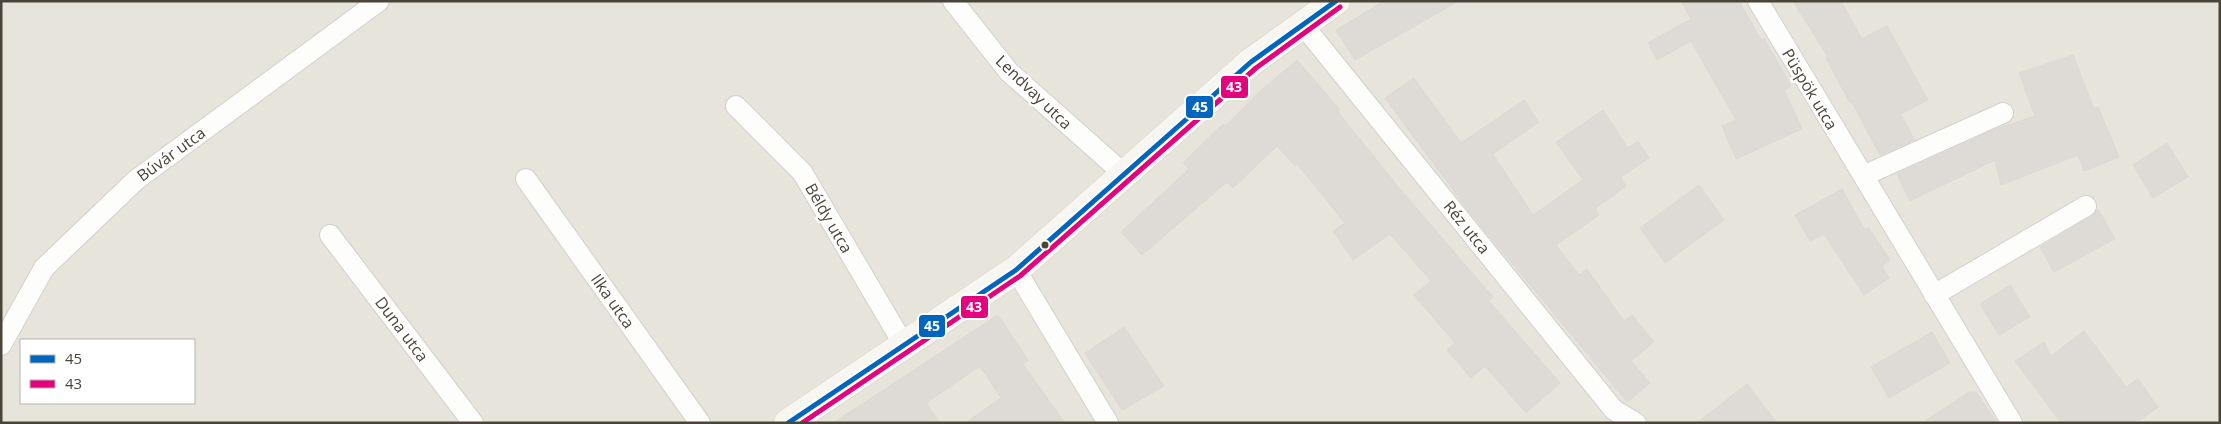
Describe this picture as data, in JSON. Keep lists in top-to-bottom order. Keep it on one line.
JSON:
{"streets":{"street":["Püspök utca","Lendvay utca","Búvár utca","Béldy utca","Réz utca","Ilka utca","Duna utca"]},"lines":["transit line 45","transit line 43"],"legend":["45","43"]}
